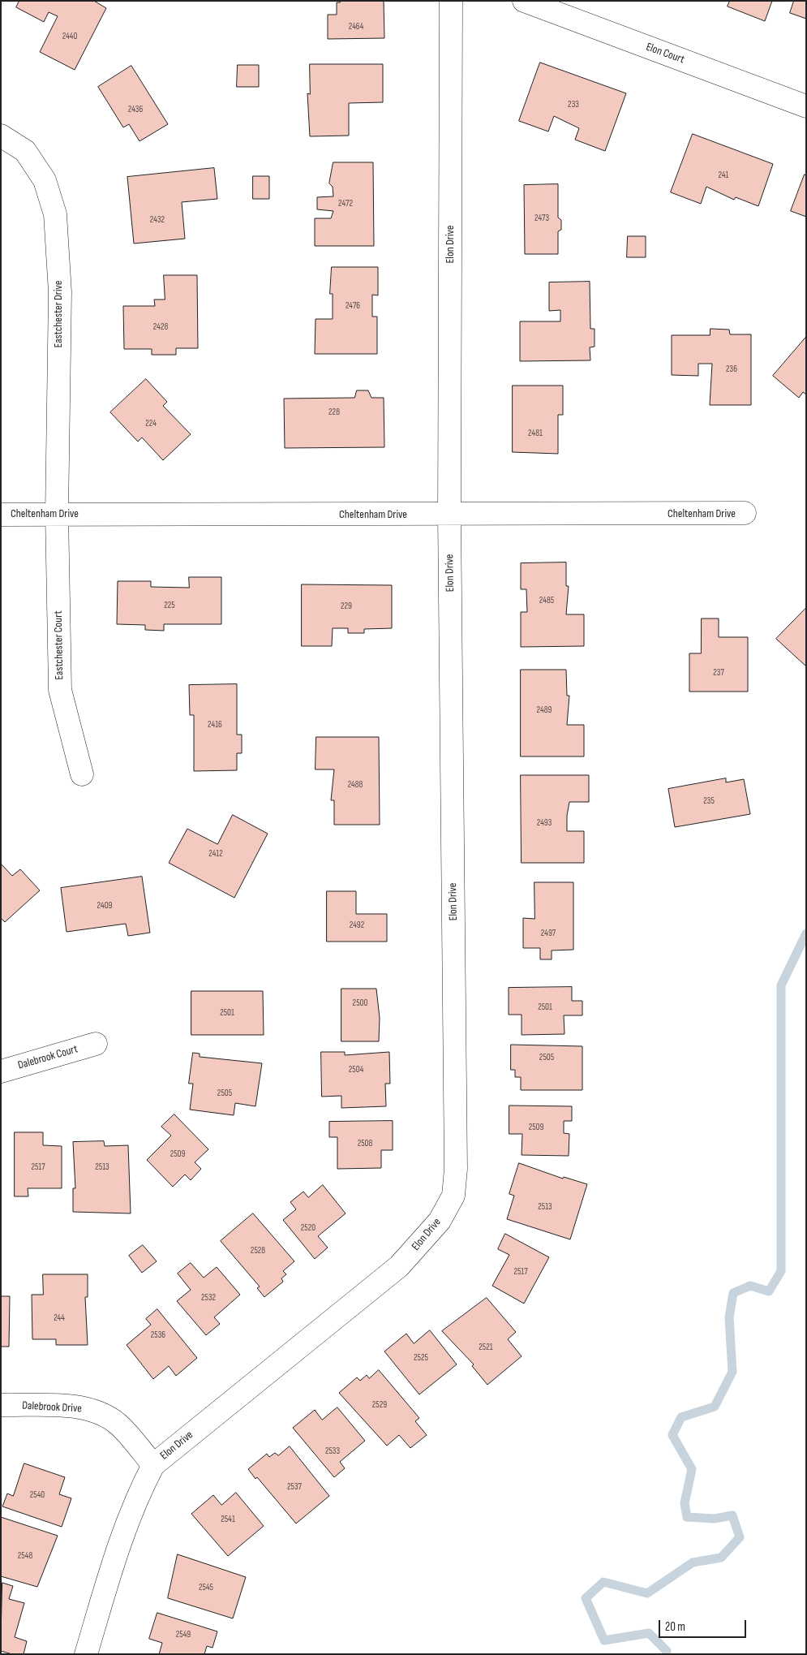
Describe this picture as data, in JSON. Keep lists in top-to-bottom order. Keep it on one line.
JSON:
{"streets":{"street":["Elon Court","Elon Drive","Eastchester Drive","Cheltenham Drive","Eastchester Court","Dalebrook Court","Dalebrook Drive"]},"crossings":[["Elon Drive","Cheltenham Drive"],["Elon Drive","Dalebrook Drive"],["Eastchester Drive","Cheltenham Drive"],["Eastchester Drive","Eastchester Court"],["Cheltenham Drive","Eastchester Court"]],"house_numbers":["2464","2440","233","2436","241","2472","2473","2432","2476","2428","236","228","224","2481","2485","225","229","237","2489","2416","2488","235","2493","2412","2409","2492","2497","2500","2501","2501","2505","2504","2505","2509","2508","2509","2517","2513","2513","2520","2528","2517","2532","244","2536","2521","2525","2529","2533","2537","2540","2541","2548","2545","2549"],"scale_bar":"20 m"}
